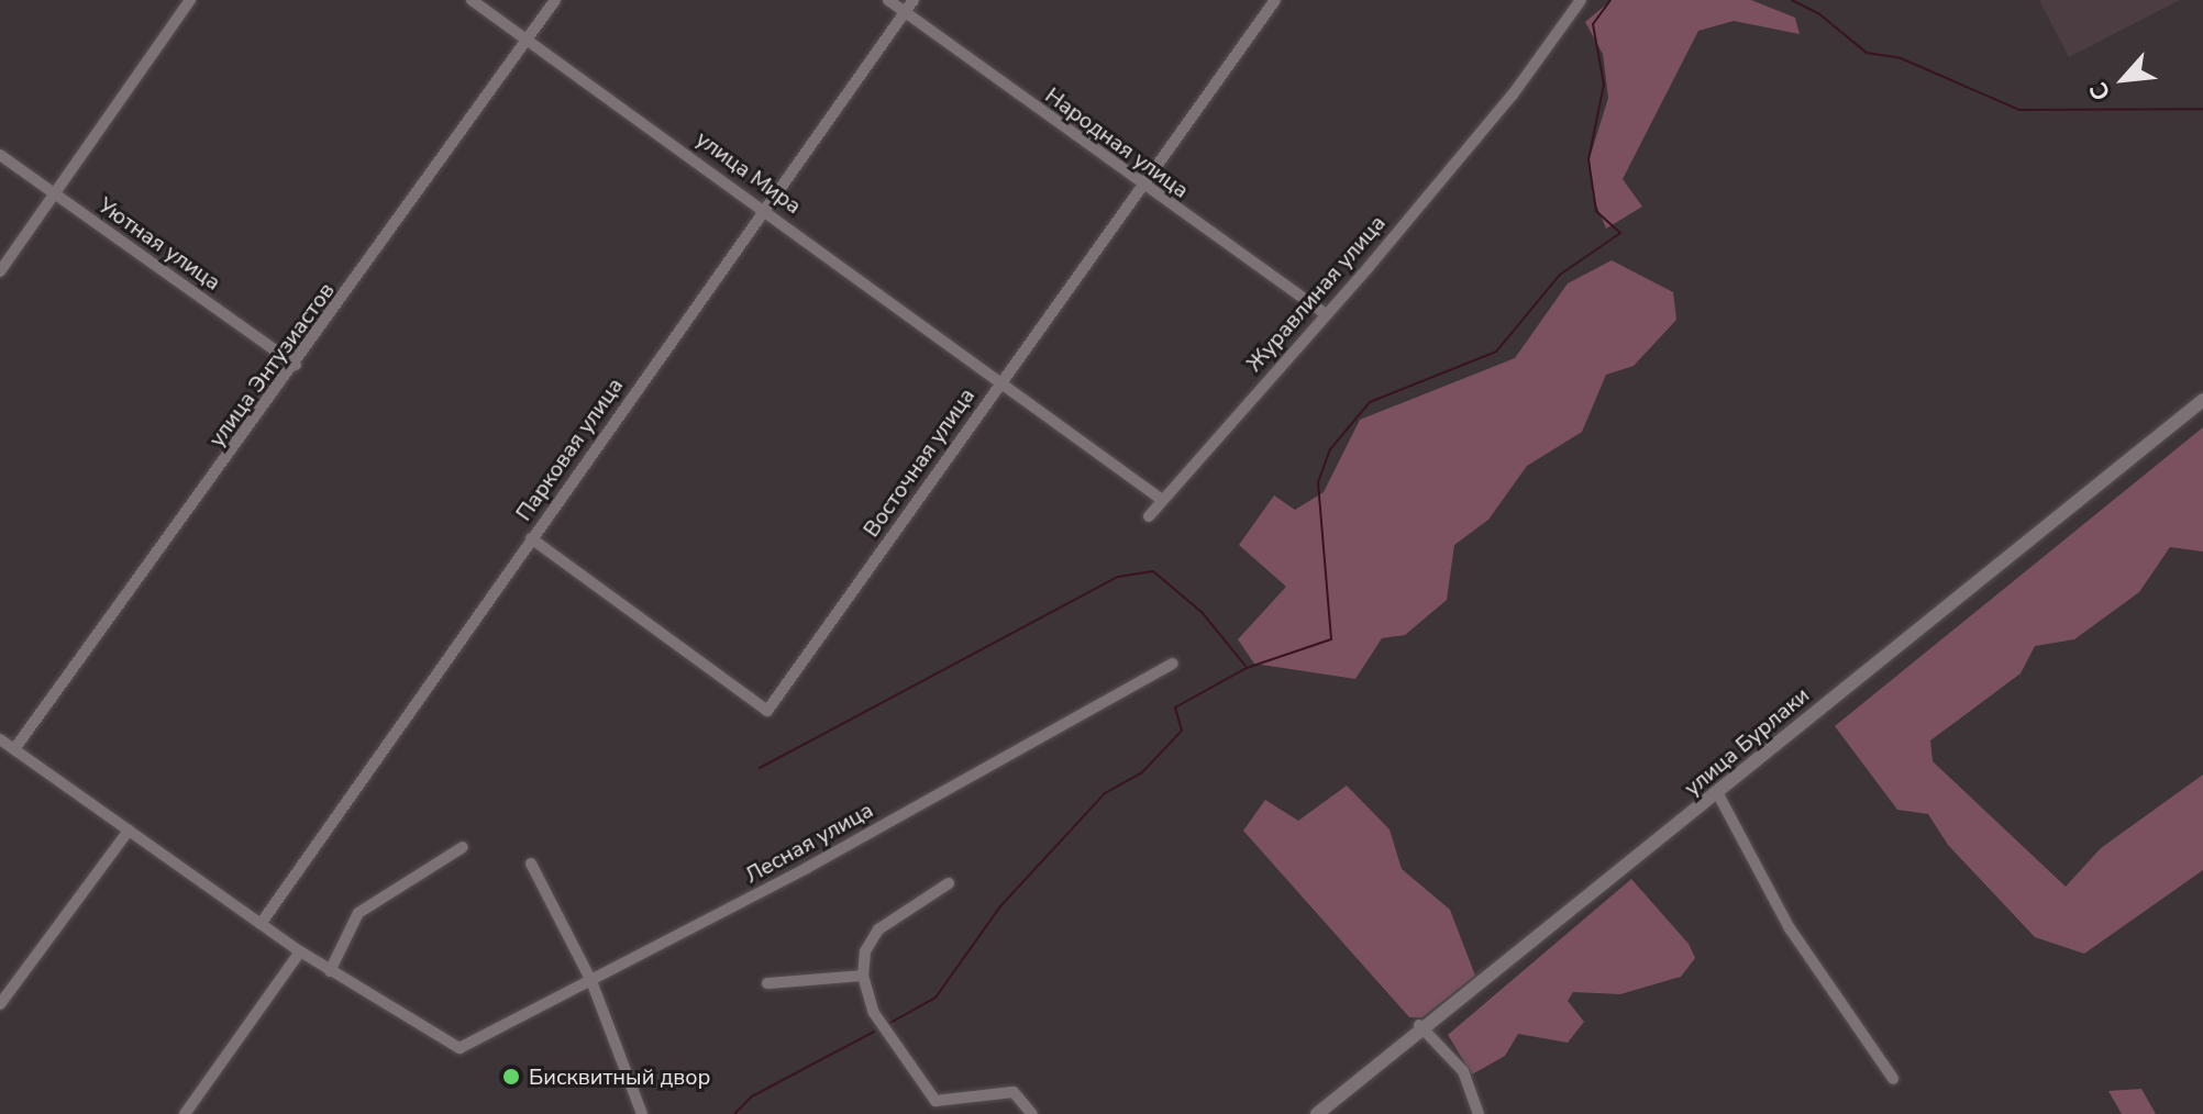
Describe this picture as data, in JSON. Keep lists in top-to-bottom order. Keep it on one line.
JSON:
{"streets":{"street":["Народная улица","улица Мира","Уютная улица","Журавлиная улица","улица Энтузиастов","Парковая улица","Восточная улица","улица Бурлаки","Лесная улица"]},"crossings":[["Народная улица","Журавлиная улица"],["Народная улица","Парковая улица"],["Народная улица","Восточная улица"],["улица Мира","Журавлиная улица"],["улица Мира","улица Энтузиастов"],["улица Мира","Парковая улица"],["улица Мира","Восточная улица"],["Уютная улица","улица Энтузиастов"],["Парковая улица","Восточная улица"]],"places":["Бисквитный двор"],"north":"bottom left"}
